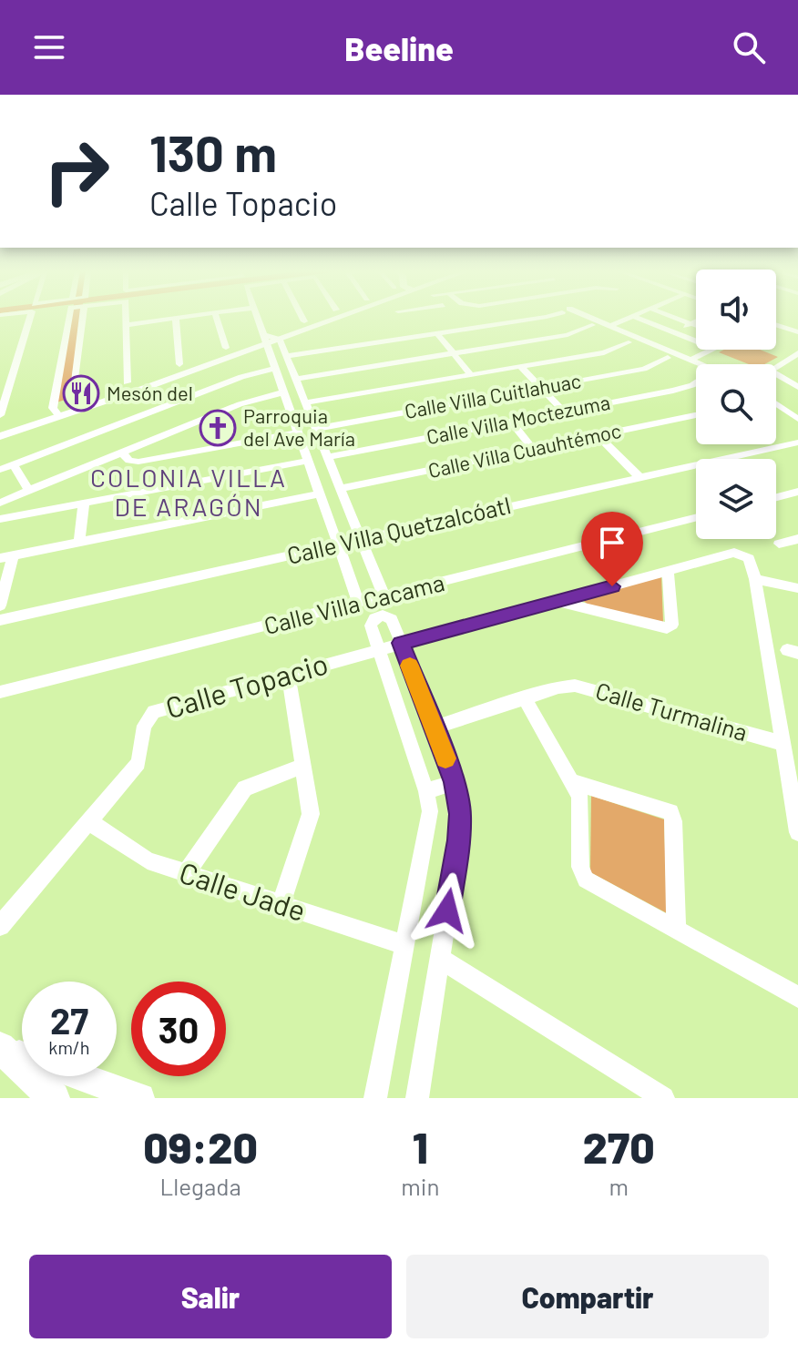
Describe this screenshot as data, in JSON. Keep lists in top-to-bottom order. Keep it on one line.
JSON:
{"streets":{"street":["Calle Villa Cuitlahuac","Calle Villa Moctezuma","Calle Villa Cuauhtémoc","Calle Villa Quetzalcóatl","Calle Villa Cacama","Calle Topacio","Calle Turmalina","Calle Jade"]},"crossings":[["Calle Topacio","Calle Jade"]],"districts":["COLONIA VILLA DE ARAGÓN"],"places":{"restaurant":["Mesón del"],"church":["Parroquia del Ave María"]},"page":{"header":"Beeline","turn":["130 m","Calle Topacio"],"speed":"27 km/h","limit":"30","eta":["09:20","Llegada","1","min","270","m"],"buttons":["Salir","Compartir"]}}
